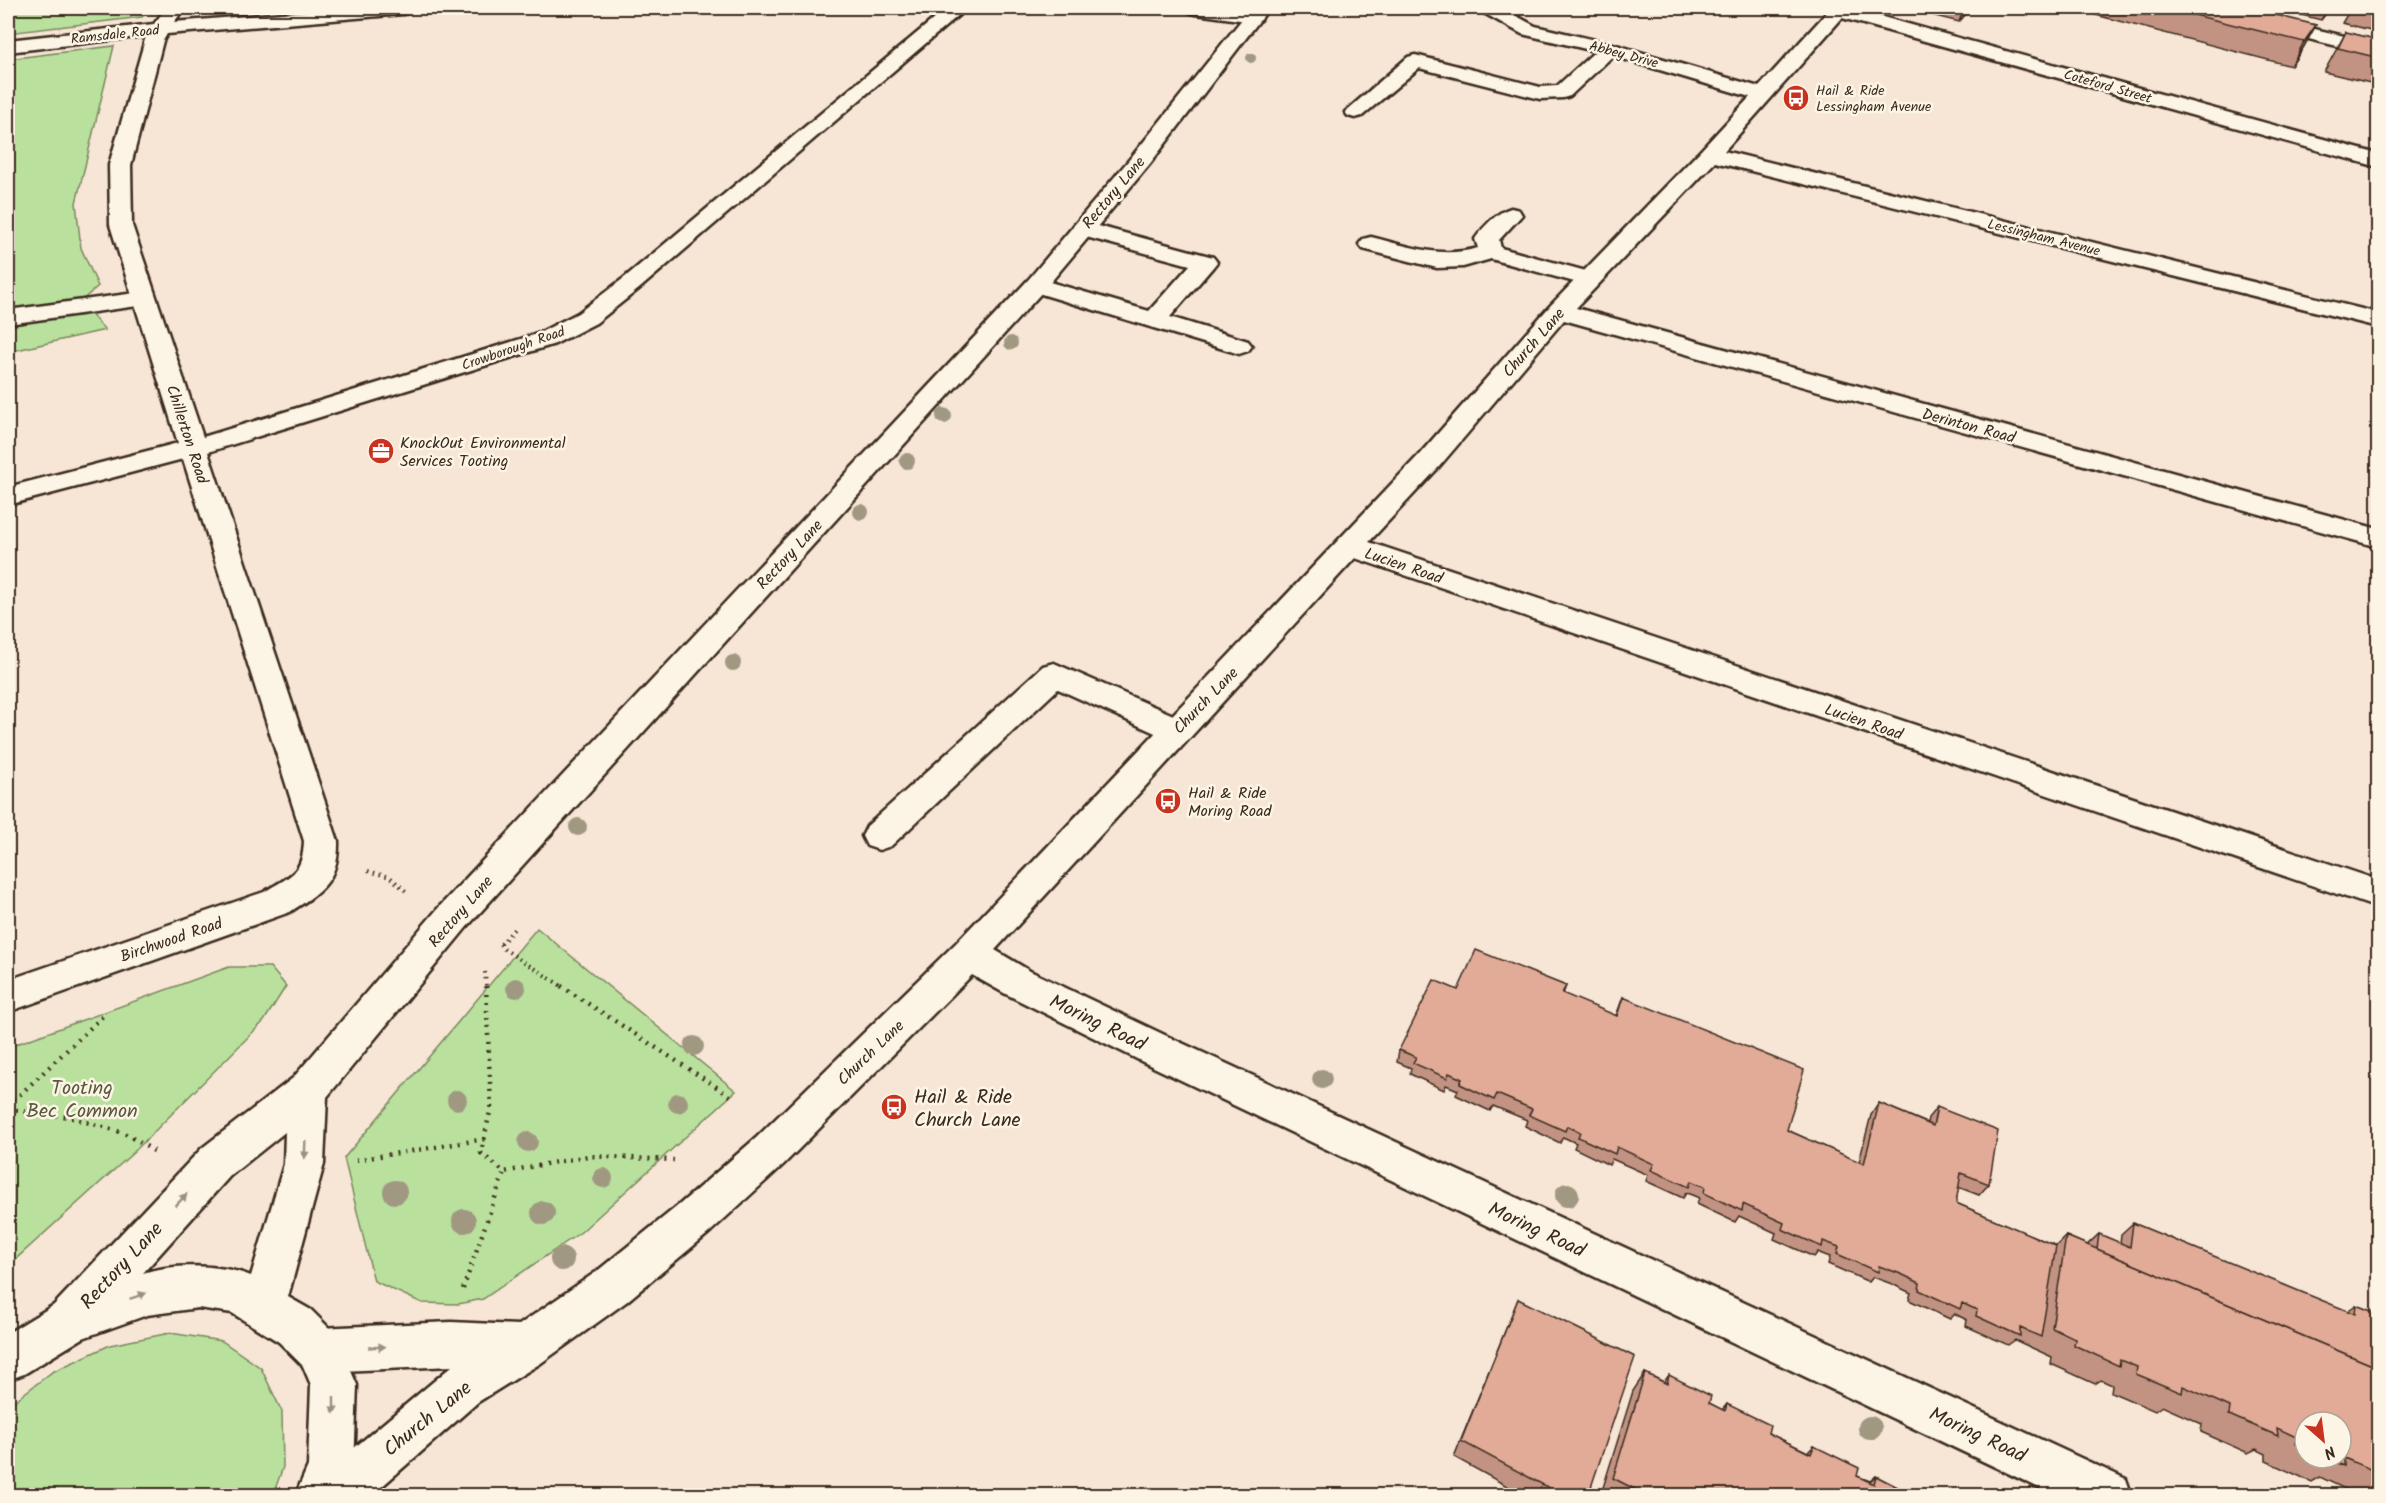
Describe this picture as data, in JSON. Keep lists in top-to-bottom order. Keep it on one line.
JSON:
{"streets":{"street":["Ramsdale Road","Abbey Drive","Coteford Street","Rectory Lane","Lessingham Avenue","Church Lane","Crowborough Road","Derinton Road","Chillerton Road","Lucien Road","Birchwood Road","Moring Road"]},"crossings":[["Ramsdale Road","Chillerton Road"],["Abbey Drive","Church Lane"],["Coteford Street","Church Lane"],["Lessingham Avenue","Church Lane"],["Church Lane","Derinton Road"],["Church Lane","Lucien Road"],["Church Lane","Moring Road"],["Crowborough Road","Chillerton Road"],["Chillerton Road","Birchwood Road"]],"parks":["Tooting Bec Common"],"places":{"bus stop":["Hail & Ride Lessingham Avenue","Hail & Ride Moring Road","Hail & Ride Church Lane"],"office":["KnockOut Environmental Services Tooting"]},"north":"bottom right"}
